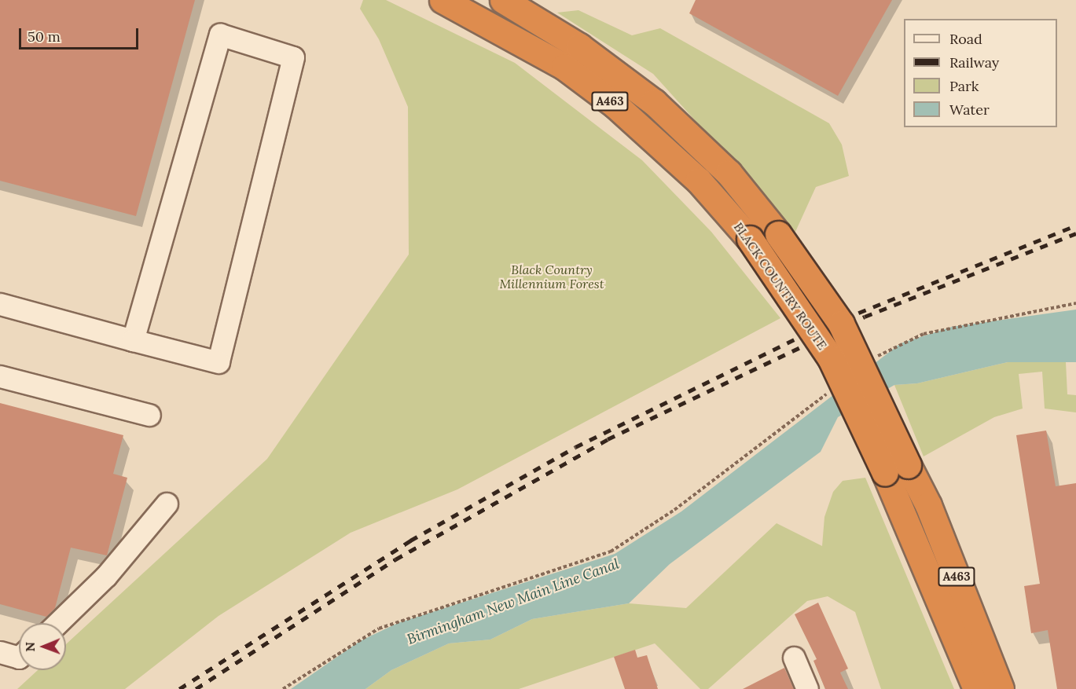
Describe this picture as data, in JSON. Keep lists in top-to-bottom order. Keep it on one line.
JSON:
{"streets":{"highway":["A463","BLACK COUNTRY ROUTE"]},"water":["Birmingham New Main Line Canal"],"parks":["Black Country Millennium Forest"],"legend":["Road","Railway","Park","Water"],"scale_bar":"50 m","north":"left"}
